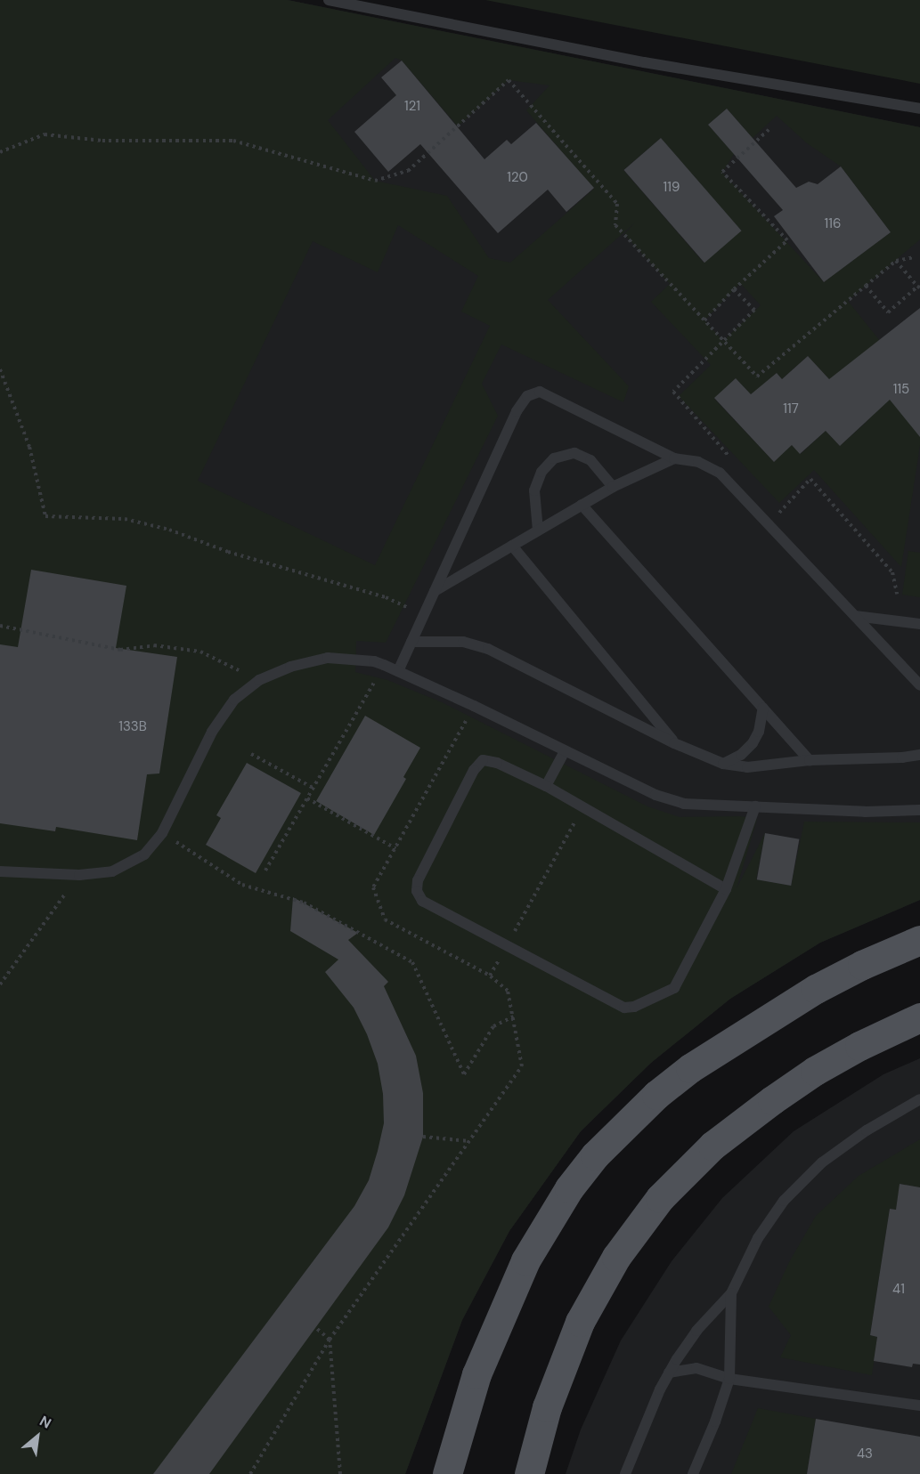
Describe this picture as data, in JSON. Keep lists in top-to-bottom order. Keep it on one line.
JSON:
{"house_numbers":["121","120","119","116","115","117","133B","41","43"],"north":"top right"}
